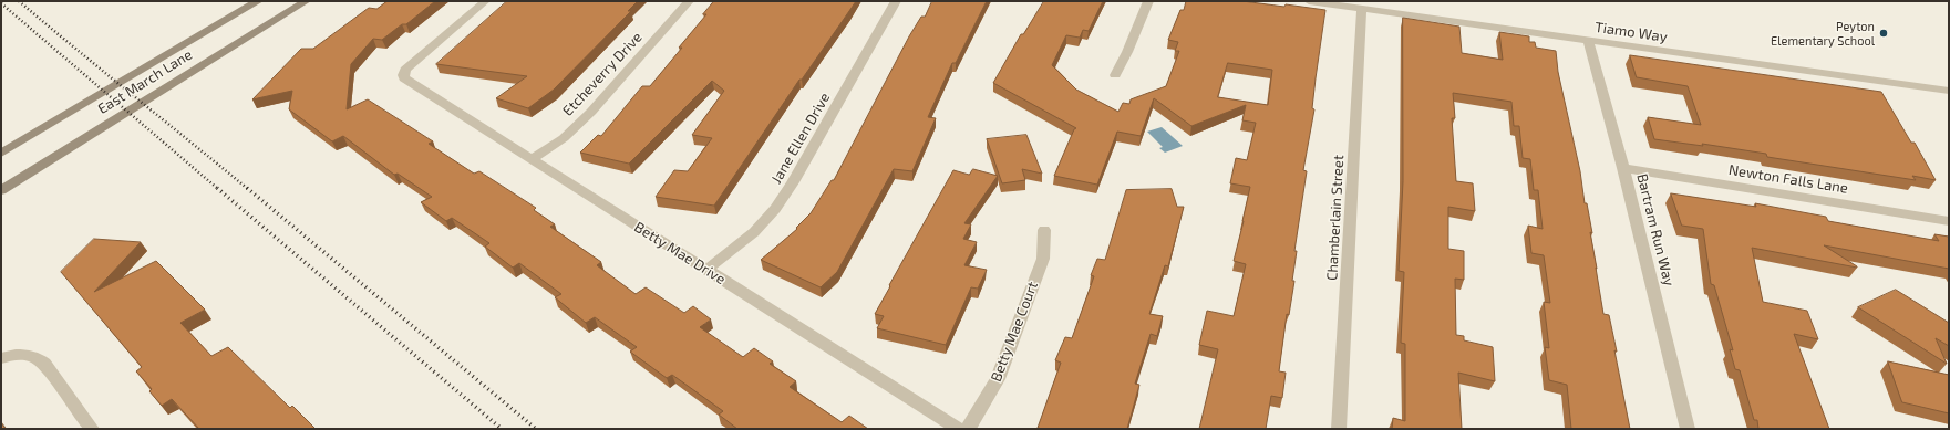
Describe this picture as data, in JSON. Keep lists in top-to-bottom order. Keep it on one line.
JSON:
{"streets":{"main road":["East March Lane"],"street":["Tiamo Way","Etcheverry Drive","Jane Ellen Drive","Newton Falls Lane","Chamberlain Street","Bartram Run Way","Betty Mae Drive","Betty Mae Court"]},"crossings":[["Tiamo Way","Chamberlain Street"],["Tiamo Way","Bartram Run Way"],["Etcheverry Drive","Betty Mae Drive"],["Jane Ellen Drive","Betty Mae Drive"],["Newton Falls Lane","Bartram Run Way"]],"places":["Peyton Elementary School"]}
